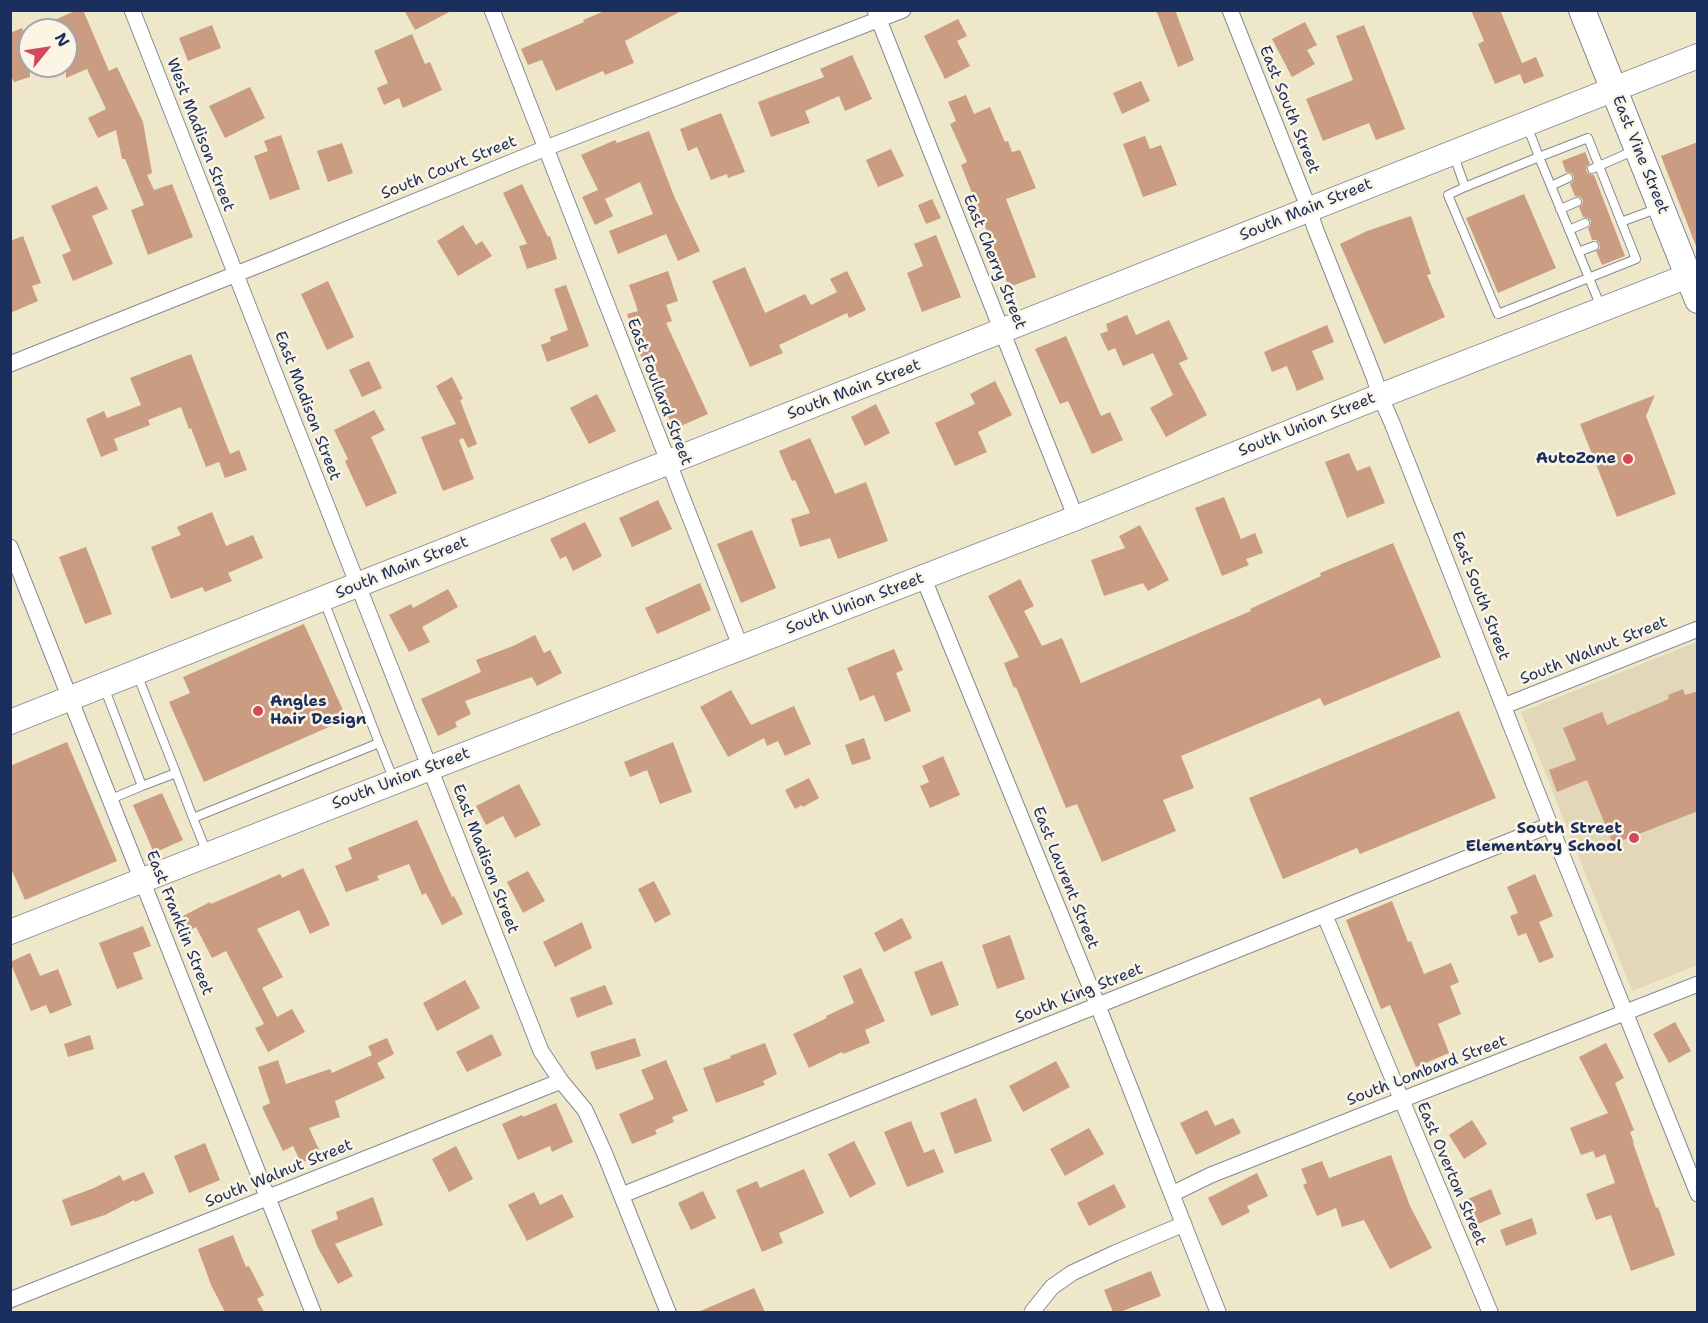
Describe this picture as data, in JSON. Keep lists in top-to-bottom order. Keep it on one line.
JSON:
{"streets":{"highway":["East Vine Street"],"main road":["South Main Street","South Union Street"],"street":["East South Street","West Madison Street","South Court Street","East Cherry Street","East Foullard Street","East Madison Street","South Walnut Street","East Laurent Street","East Franklin Street","South King Street","South Lombard Street","East Overton Street"]},"crossings":[["East South Street","South Main Street"],["East South Street","South Union Street"],["East South Street","South Walnut Street"],["East South Street","South King Street"],["East South Street","South Lombard Street"],["West Madison Street","South Court Street"],["West Madison Street","East Madison Street"],["East Vine Street","South Main Street"],["East Vine Street","South Union Street"],["South Court Street","East Cherry Street"],["South Court Street","East Foullard Street"],["South Court Street","East Madison Street"],["South Main Street","East Cherry Street"],["South Main Street","East Foullard Street"],["South Main Street","East Madison Street"],["South Main Street","East Franklin Street"],["East Cherry Street","South Union Street"],["East Foullard Street","South Union Street"],["East Madison Street","South Union Street"],["East Madison Street","South Walnut Street"],["East Madison Street","South King Street"],["South Union Street","East Laurent Street"],["South Union Street","East Franklin Street"],["South Walnut Street","East Franklin Street"],["East Laurent Street","South King Street"],["East Laurent Street","South Lombard Street"],["South King Street","East Overton Street"],["South Lombard Street","East Overton Street"]],"places":["AutoZone","Angles Hair Design","South Street Elementary School"],"north":"top right"}
